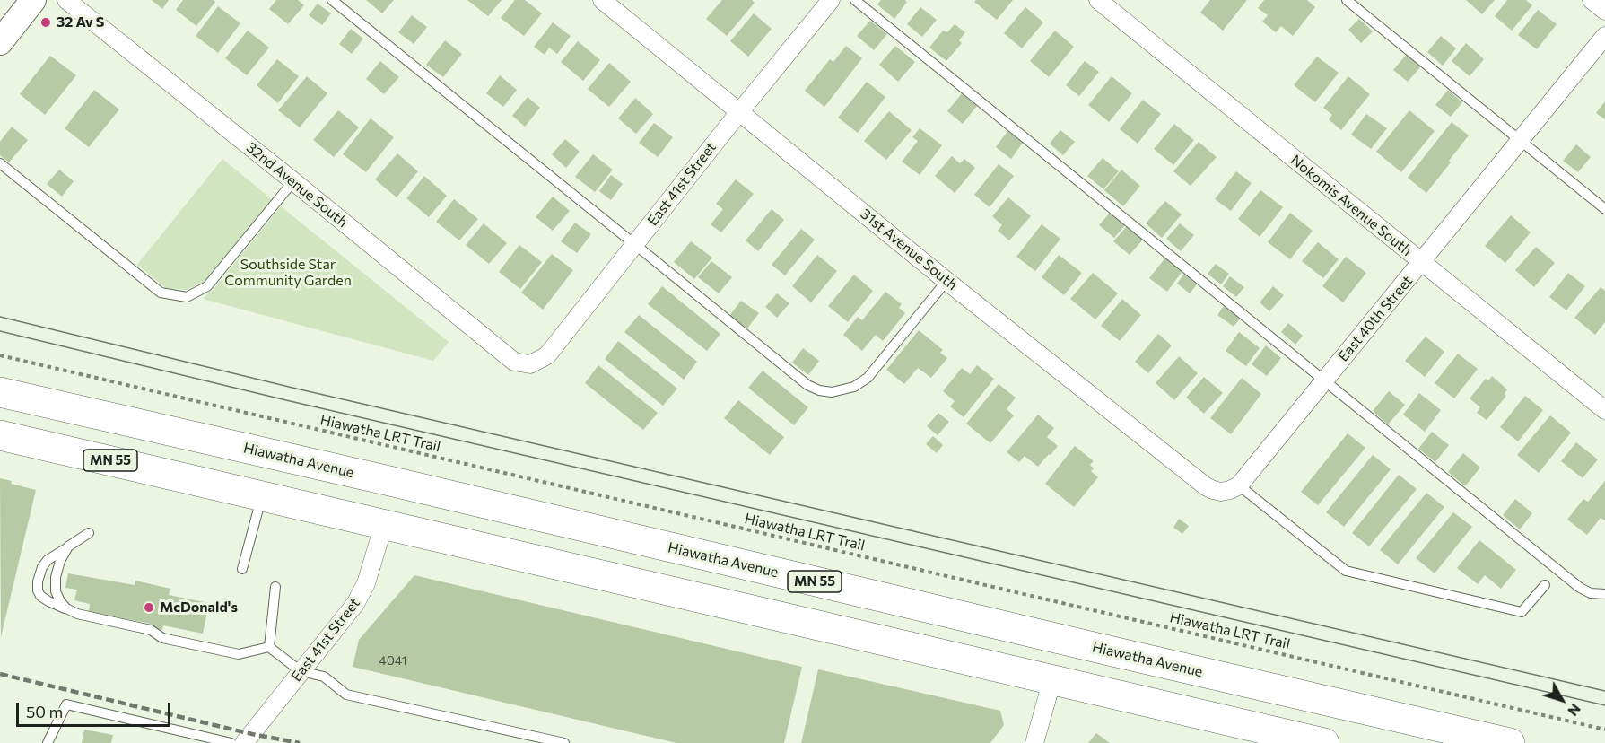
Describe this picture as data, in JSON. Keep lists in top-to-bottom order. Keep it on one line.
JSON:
{"streets":{"highway":["MN 55","Hiawatha Avenue"],"street":["East 41st Street","32nd Avenue South","Nokomis Avenue South","31st Avenue South","East 40th Street"],"path":["Hiawatha LRT Trail"]},"crossings":[["East 41st Street","32nd Avenue South"],["East 41st Street","31st Avenue South"],["East 41st Street","MN 55"],["Nokomis Avenue South","East 40th Street"],["31st Avenue South","East 40th Street"]],"parks":["Southside Star Community Garden"],"places":["32 Av S","McDonald's"],"house_numbers":["4041"],"scale_bar":"50 m","north":"bottom right"}
